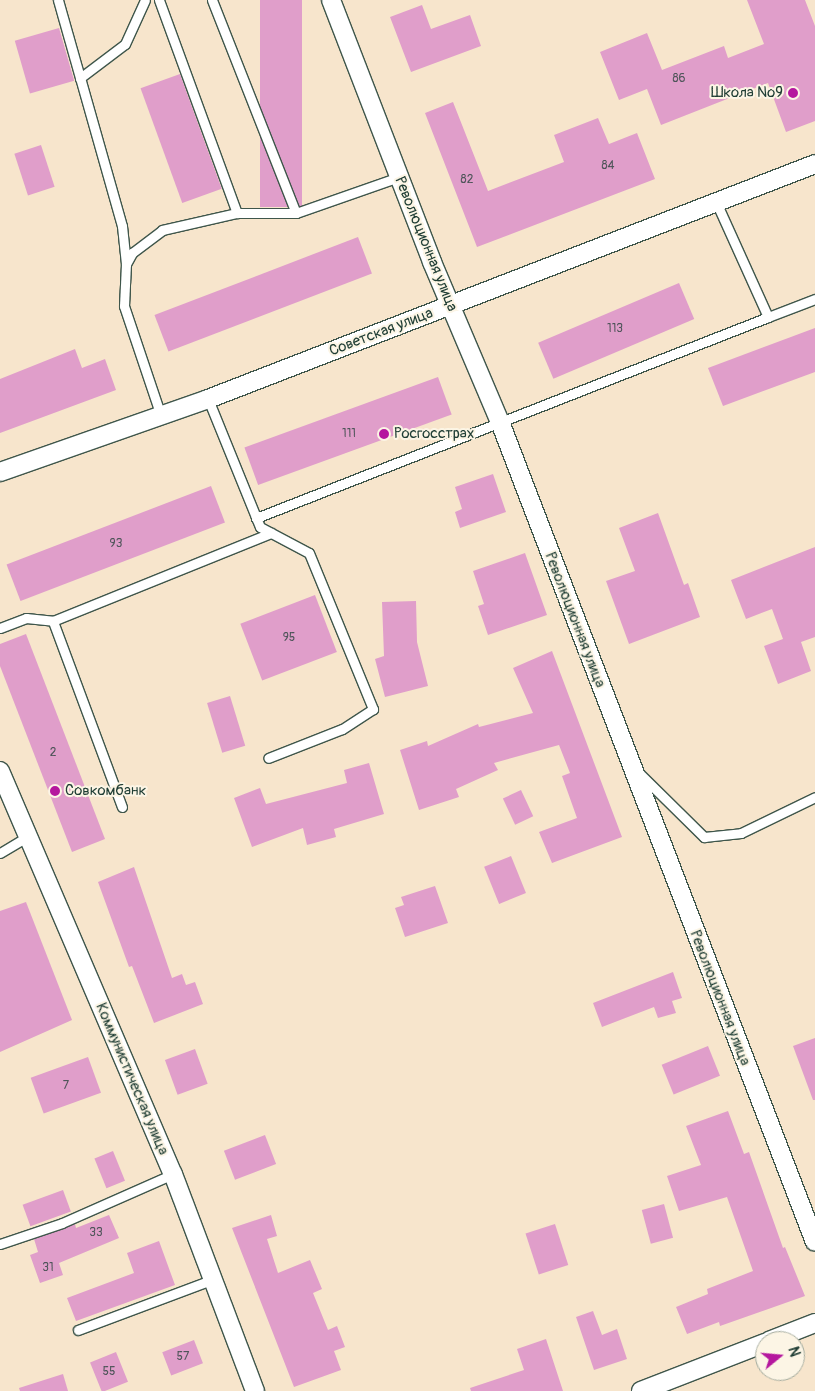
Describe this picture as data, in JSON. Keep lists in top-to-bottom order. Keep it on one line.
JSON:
{"streets":{"street":["Революционная улица","Советская улица","Коммунистическая улица"]},"crossings":[["Революционная улица","Советская улица"]],"places":["Школа №9","Росгосстрах","Совкомбанк"],"house_numbers":["86","84","82","113","111","93","95","2","7","33","31","57","55"],"north":"right"}
